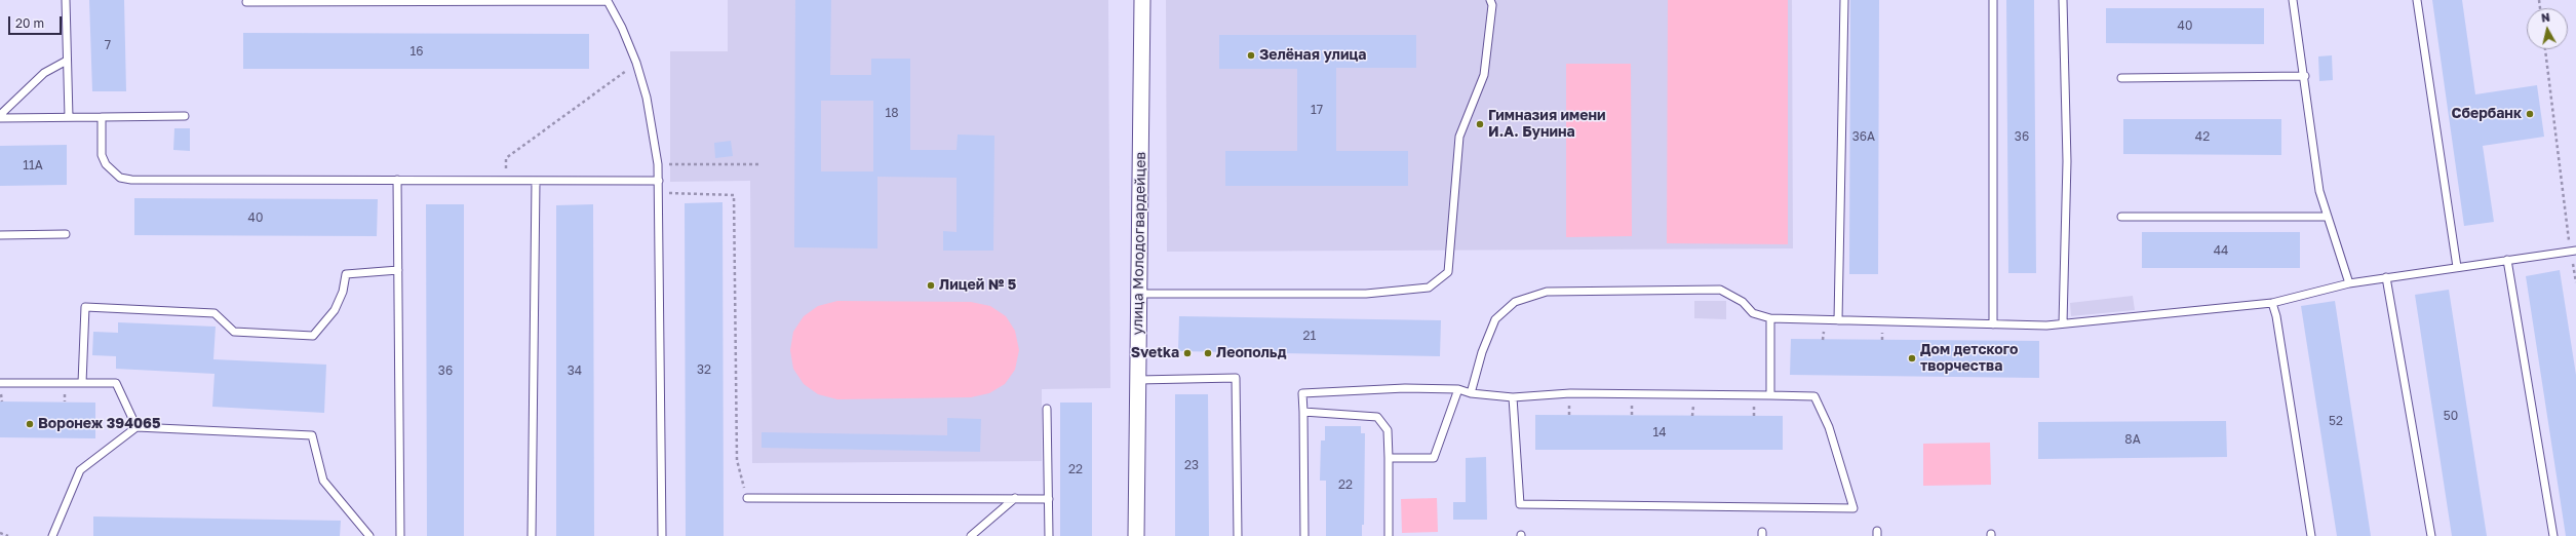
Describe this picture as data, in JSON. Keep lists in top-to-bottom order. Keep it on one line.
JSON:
{"streets":{"street":["улица Молодогвардейцев"]},"places":["Зелёная улица","Сбербанк","Гимназия имени И.А. Бунина","Лицей № 5","Svetka","Леопольд","Дом детского творчества","Воронеж 394065"],"house_numbers":["40","7","16","17","18","36А","36","42","11А","40","44","21","32","36","34","50","52","14","8А","23","22","22"],"scale_bar":"20 m","north":"top"}
